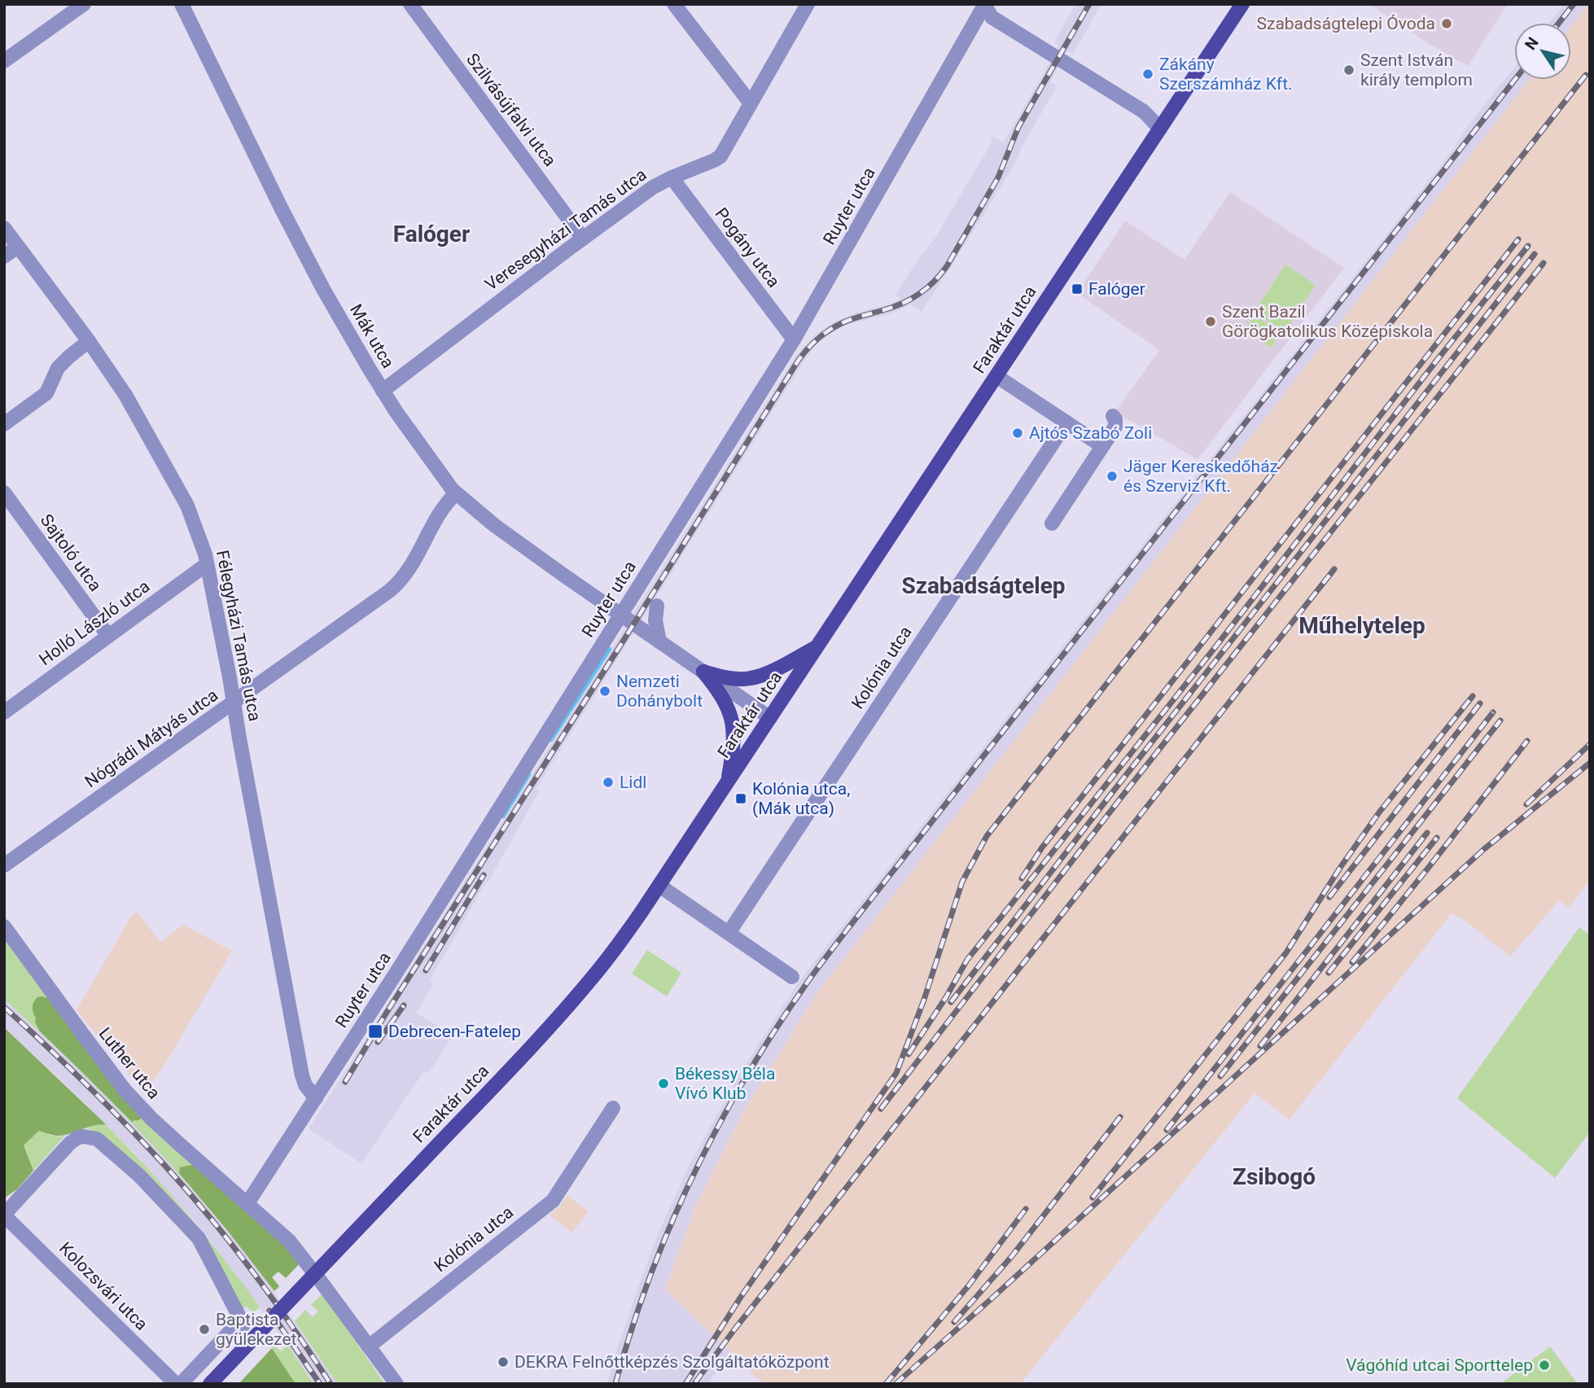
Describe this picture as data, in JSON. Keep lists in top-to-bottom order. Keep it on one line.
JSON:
{"streets":{"main road":["Faraktár utca"],"street":["Szilvásújfalvi utca","Ruyter utca","Veresegyházi Tamás utca","Pogány utca","Mák utca","Sajtoló utca","Holló László utca","Félegyházi Tamás utca","Kolónia utca","Nógrádi Mátyás utca","Luther utca","Kolozsvári utca"]},"crossings":[["Szilvásújfalvi utca","Veresegyházi Tamás utca"],["Ruyter utca","Pogány utca"],["Ruyter utca","Mák utca"],["Ruyter utca","Félegyházi Tamás utca"],["Ruyter utca","Luther utca"],["Veresegyházi Tamás utca","Pogány utca"],["Veresegyházi Tamás utca","Mák utca"],["Faraktár utca","Mák utca"],["Mák utca","Nógrádi Mátyás utca"],["Sajtoló utca","Holló László utca"],["Holló László utca","Félegyházi Tamás utca"],["Félegyházi Tamás utca","Nógrádi Mátyás utca"],["Kolónia utca","Luther utca"]],"districts":["Falóger","Szabadságtelep","Műhelytelep","Zsibogó"],"places":{"other":["Szabadságtelepi Óvoda","Szent István király templom","Zákány Szerszámház Kft.","Szent Bazil Görögkatolikus Középiskola","Ajtós Szabó Zoli","Jäger Kereskedőház és Szerviz Kft.","Nemzeti Dohánybolt","Lidl","Békessy Béla Vívó Klub","Baptista gyülekezet","DEKRA Felnőttképzés Szolgáltatóközpont","Vágóhíd utcai Sporttelep"],"transit":["Falóger","Kolónia utca, (Mák utca)","Debrecen-Fatelep"]},"north":"top left"}
